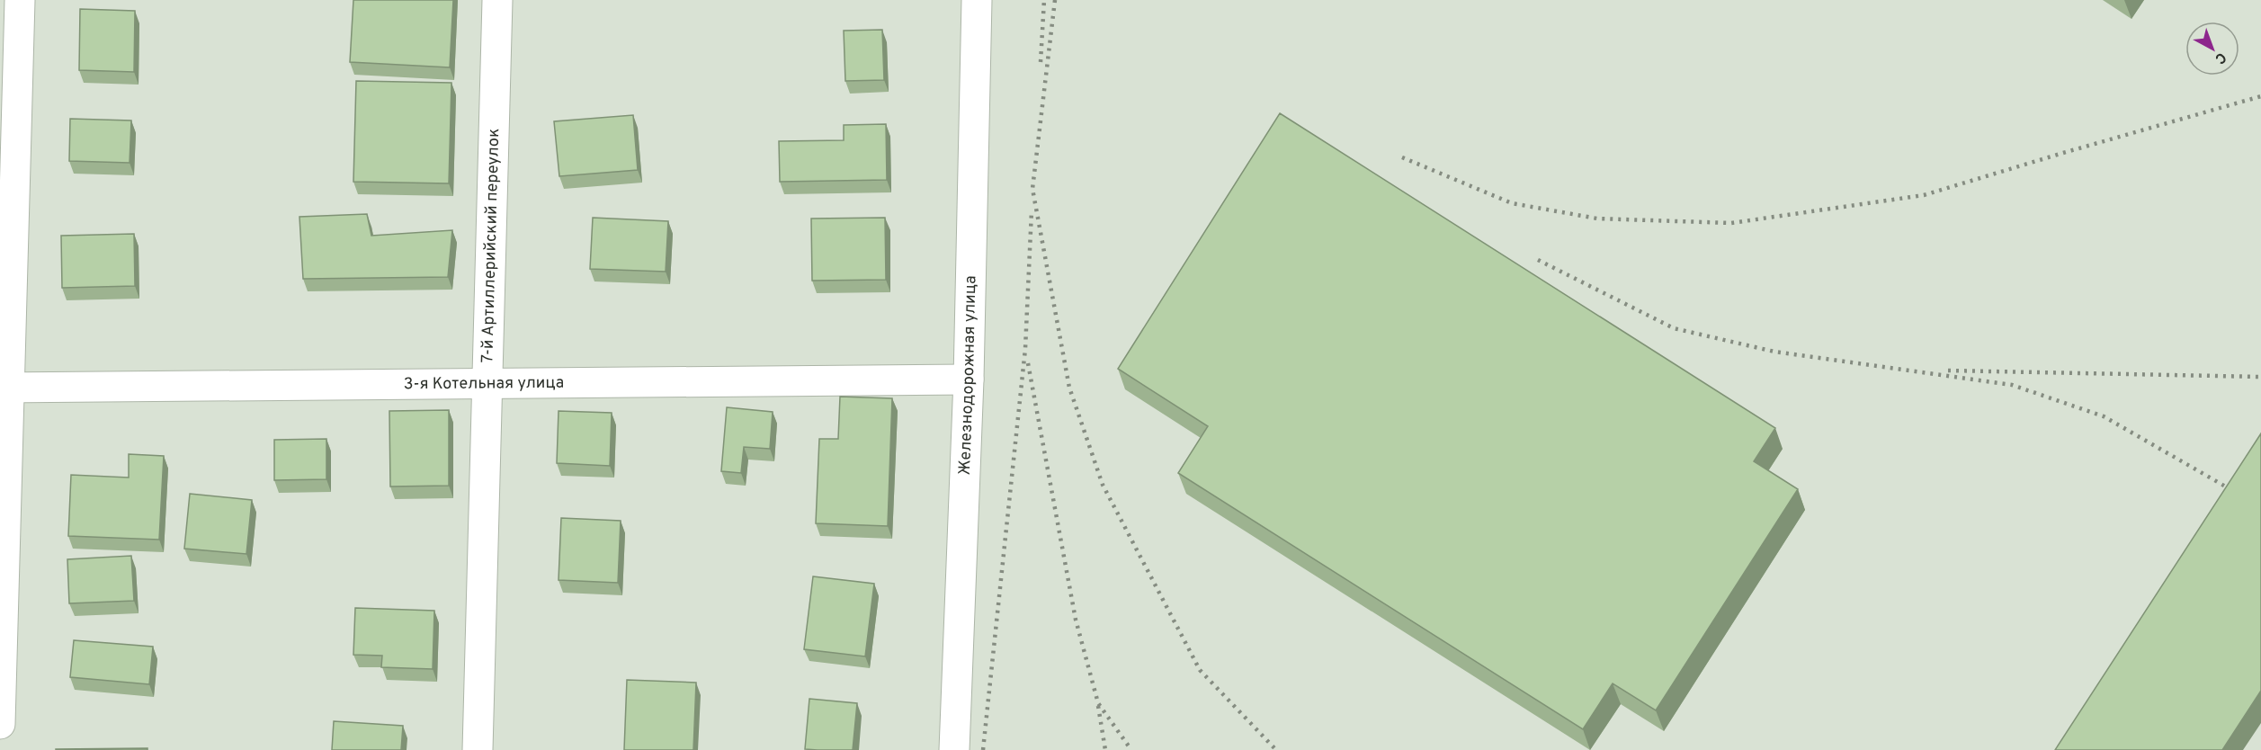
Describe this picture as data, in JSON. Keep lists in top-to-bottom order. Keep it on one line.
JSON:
{"streets":{"street":["7-й Артиллерийский переулок","Железнодорожная улица","3-я Котельная улица"]},"crossings":[["7-й Артиллерийский переулок","3-я Котельная улица"],["Железнодорожная улица","3-я Котельная улица"]],"north":"bottom right"}
